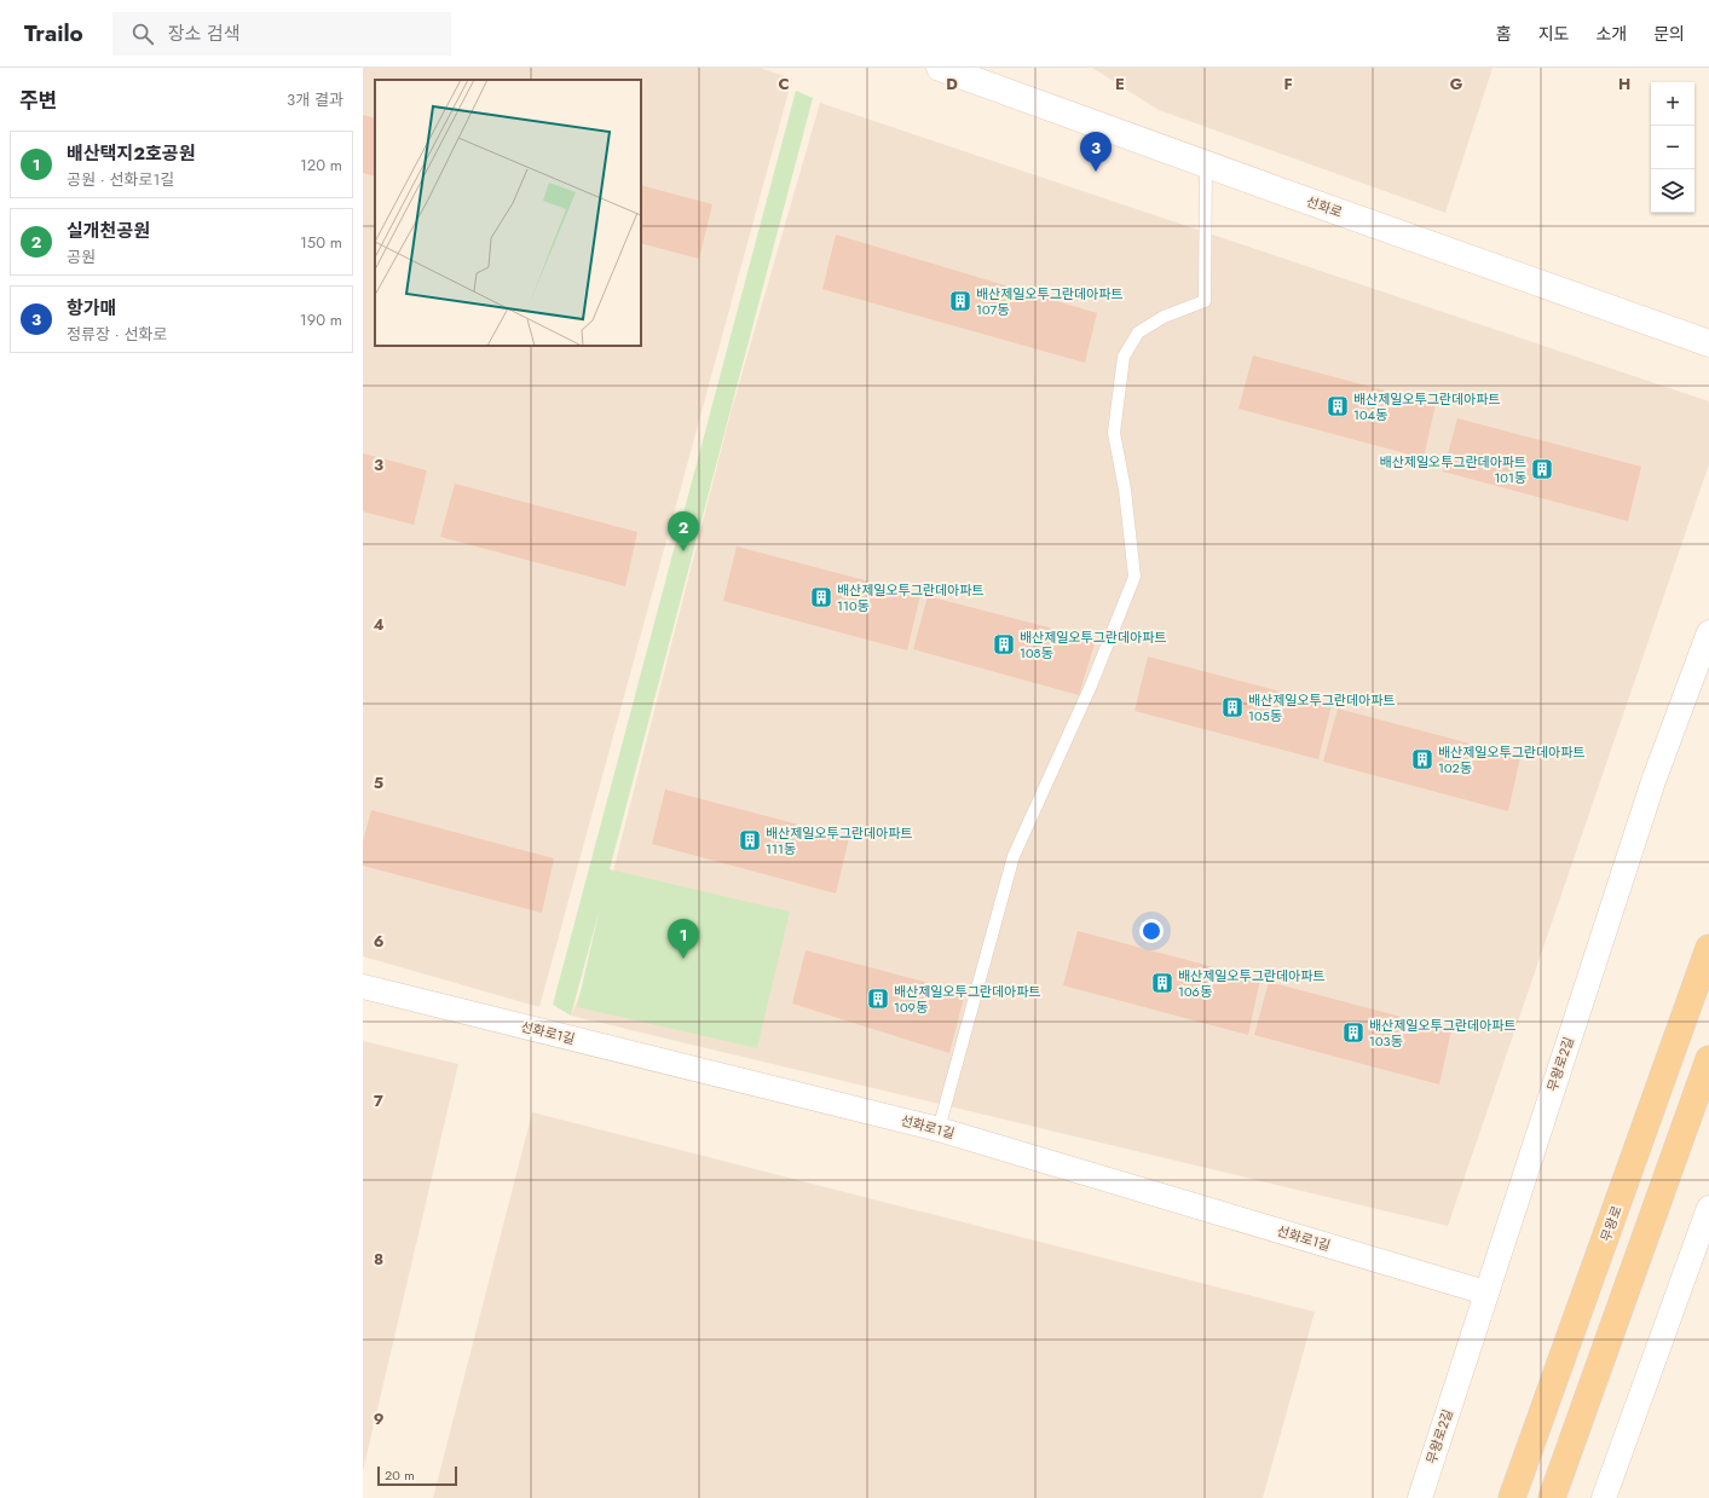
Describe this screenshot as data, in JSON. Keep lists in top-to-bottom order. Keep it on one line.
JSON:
{"streets":{"main road":["선화로","무왕로"],"street":["선화로1길","무왕로2길"]},"crossings":[["선화로1길","무왕로2길"]],"places":{"building":["배산제일오투그란데아파트 107동","배산제일오투그란데아파트 104동","배산제일오투그란데아파트 101동","배산제일오투그란데아파트 110동","배산제일오투그란데아파트 108동","배산제일오투그란데아파트 105동","배산제일오투그란데아파트 102동","배산제일오투그란데아파트 111동","배산제일오투그란데아파트 106동","배산제일오투그란데아파트 109동","배산제일오투그란데아파트 103동"]},"scale_bar":"20 m","page":{"header":"Trailo","search":"장소 검색","nav":["홈","지도","소개","문의"],"heading":["주변","3개 결과"],"map_buttons":["+","−"],"list":[{"mark":"1","name":"배산택지2호공원","note":"공원 · 선화로1길","value":"120 m"},{"mark":"2","name":"실개천공원","note":"공원","value":"150 m"},{"mark":"3","name":"항가매","note":"정류장 · 선화로","value":"190 m"}],"pins":["3","2","1"],"scale":"20 m"},"grid":{"columns":["C","D","E","F","G","H"],"rows":["3","4","5","6","7","8","9"]}}
